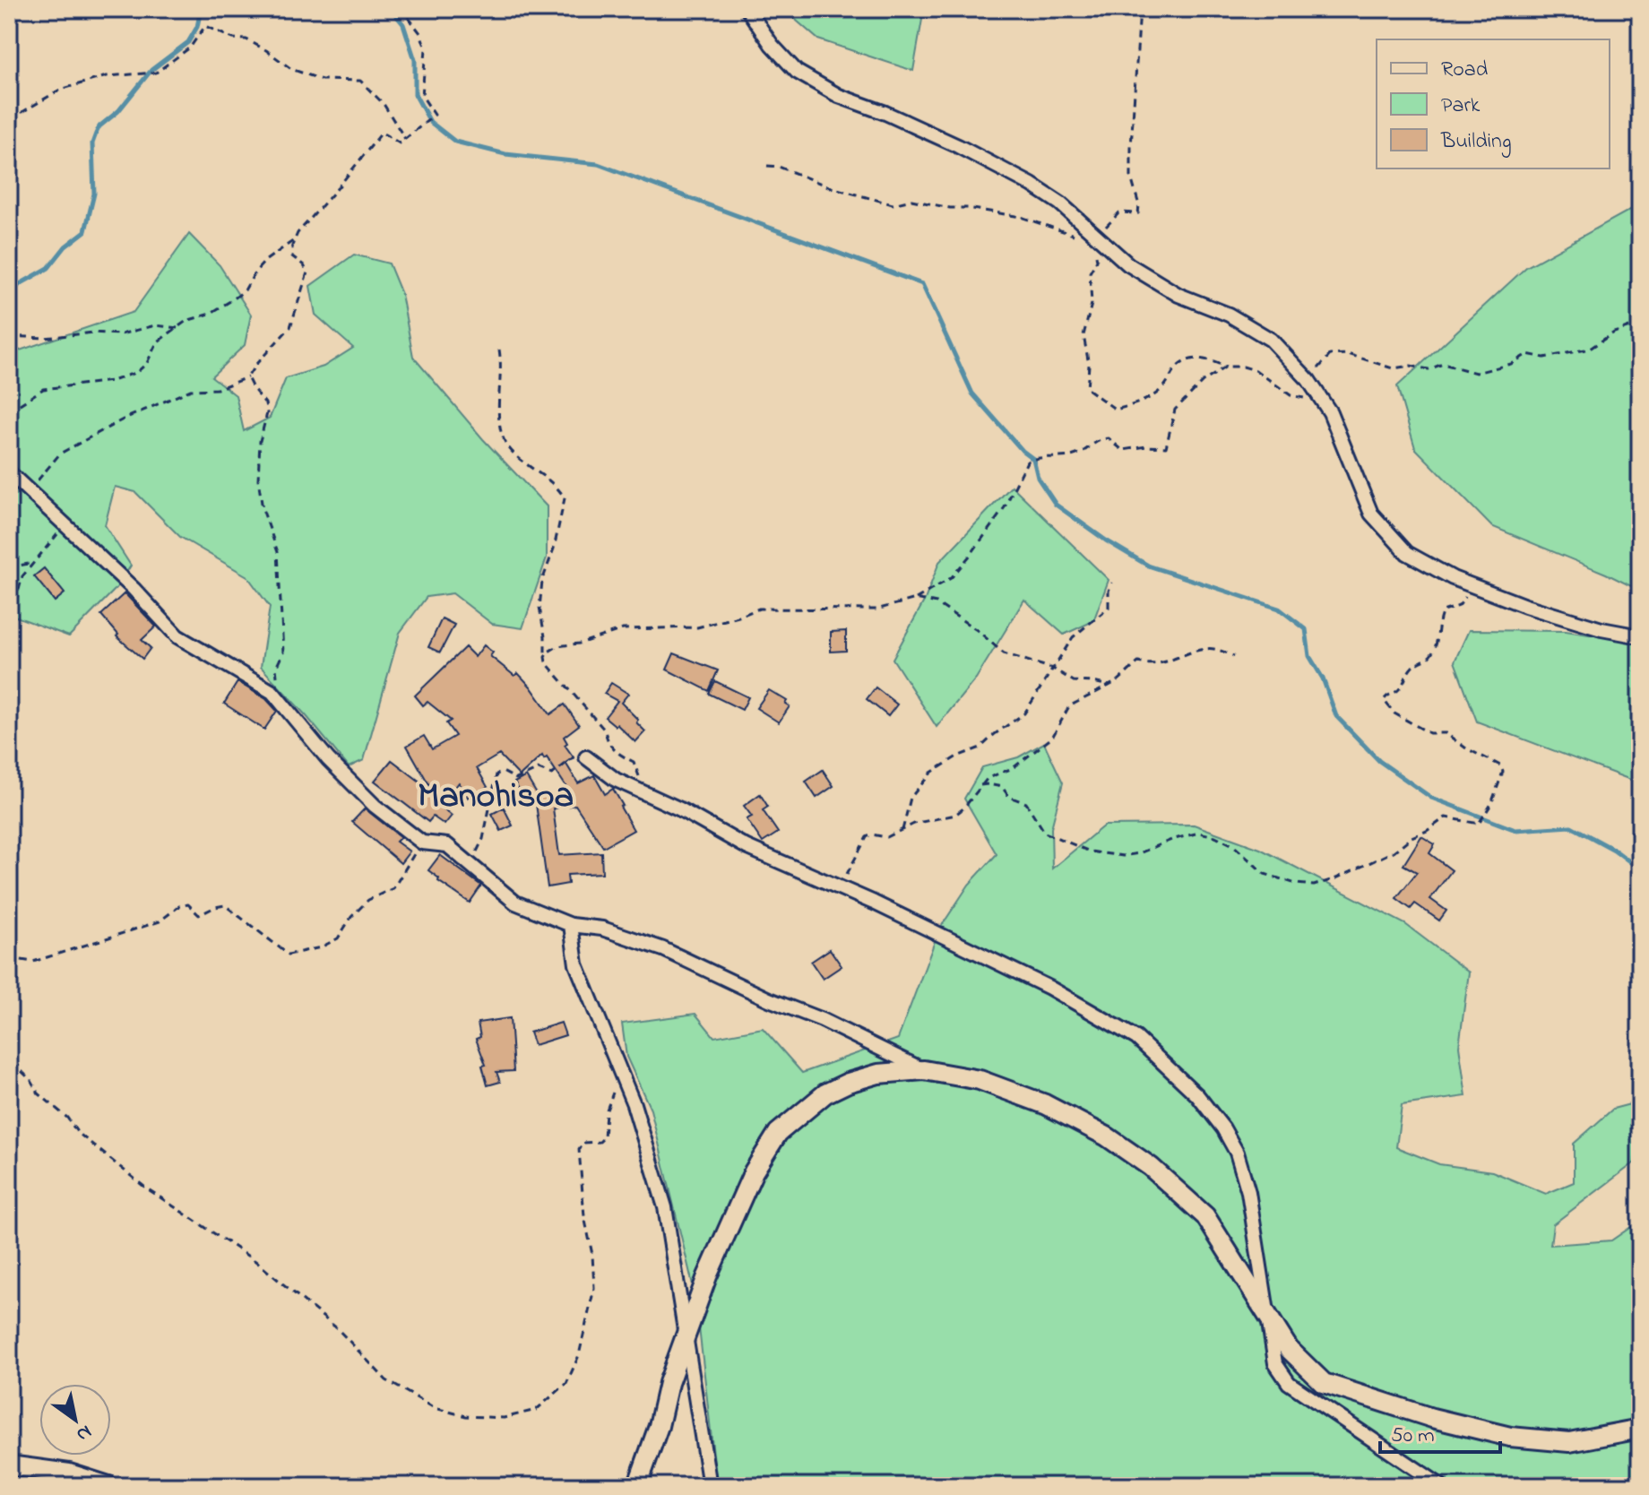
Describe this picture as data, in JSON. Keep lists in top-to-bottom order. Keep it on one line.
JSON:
{"districts":["Manohisoa"],"legend":["Road","Park","Building"],"scale_bar":"50 m","north":"bottom right"}
